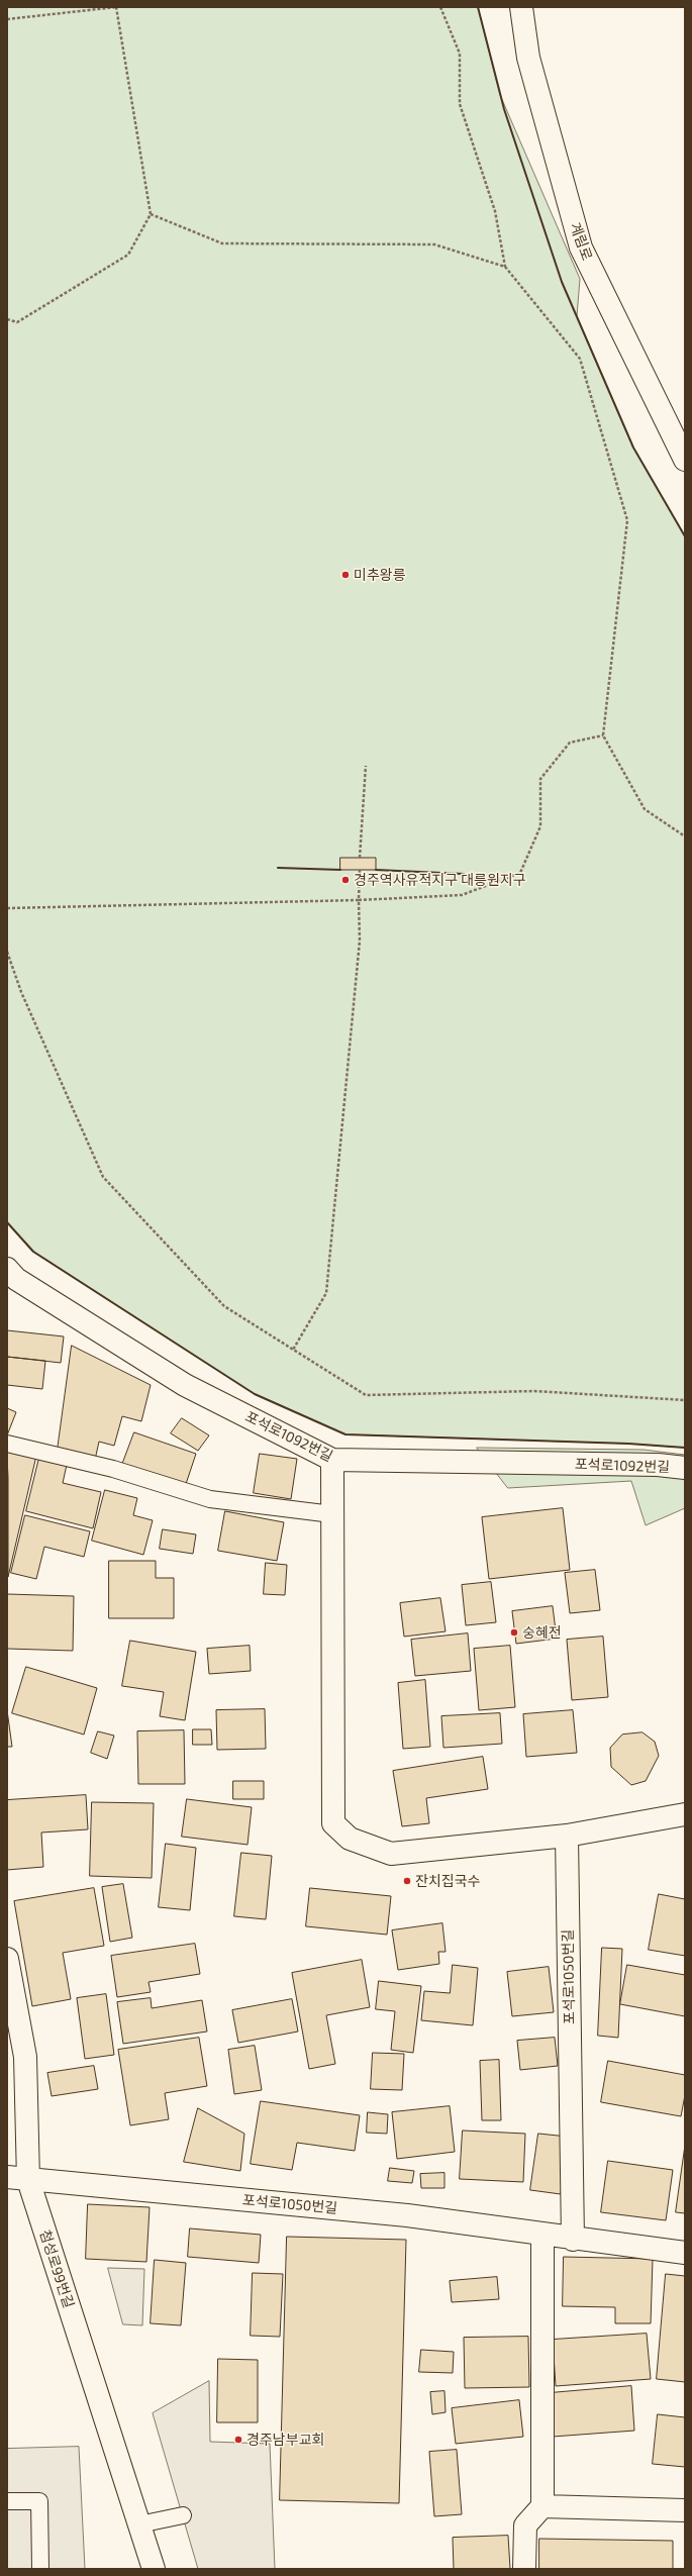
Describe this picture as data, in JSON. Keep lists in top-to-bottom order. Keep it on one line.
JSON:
{"streets":{"street":["계림로","포석로1092번길","포석로1050번길","첨성로99번길"]},"crossings":[["포석로1050번길","첨성로99번길"]],"places":["미추왕릉","경주역사유적지구 대릉원지구","숭혜전","잔치집국수","경주남부교회"]}
